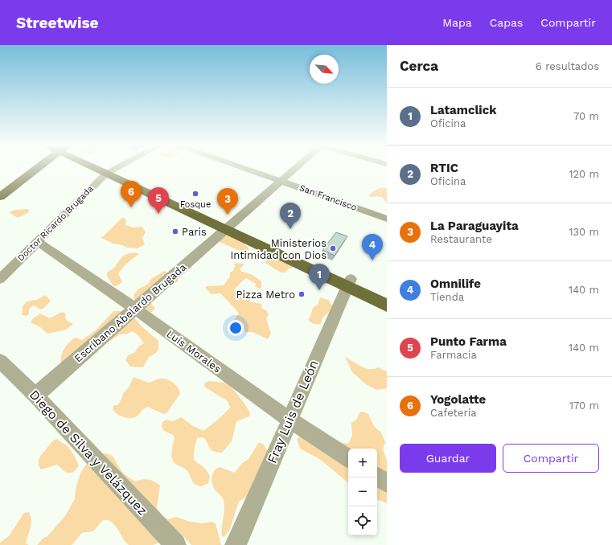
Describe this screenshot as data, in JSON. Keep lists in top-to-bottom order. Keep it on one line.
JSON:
{"streets":{"street":["San Francisco","Doctor Ricardo Brugada","Escribano Abelardo Brugada","Luis Morales","Fray Luis de León","Diego de Silva y Velázquez"]},"crossings":[["San Francisco","Escribano Abelardo Brugada"],["Doctor Ricardo Brugada","Luis Morales"],["Escribano Abelardo Brugada","Luis Morales"],["Escribano Abelardo Brugada","Diego de Silva y Velázquez"],["Luis Morales","Fray Luis de León"]],"places":["Fosque","Paris","Ministerios Intimidad con Dios","Pizza Metro"],"north":"bottom right","page":{"header":"Streetwise","nav":["Mapa","Capas","Compartir"],"heading":["Cerca","6 resultados"],"list":[{"mark":"1","name":"Latamclick","note":"Oficina","value":"70 m"},{"mark":"2","name":"RTIC","note":"Oficina","value":"120 m"},{"mark":"3","name":"La Paraguayita","note":"Restaurante","value":"130 m"},{"mark":"4","name":"Omnilife","note":"Tienda","value":"140 m"},{"mark":"5","name":"Punto Farma","note":"Farmacia","value":"140 m"},{"mark":"6","name":"Yogolatte","note":"Cafetería","value":"170 m"}],"pins":["6","5","3","2","4","1"],"buttons":["Guardar","Compartir"],"map_buttons":["+","−"]}}
